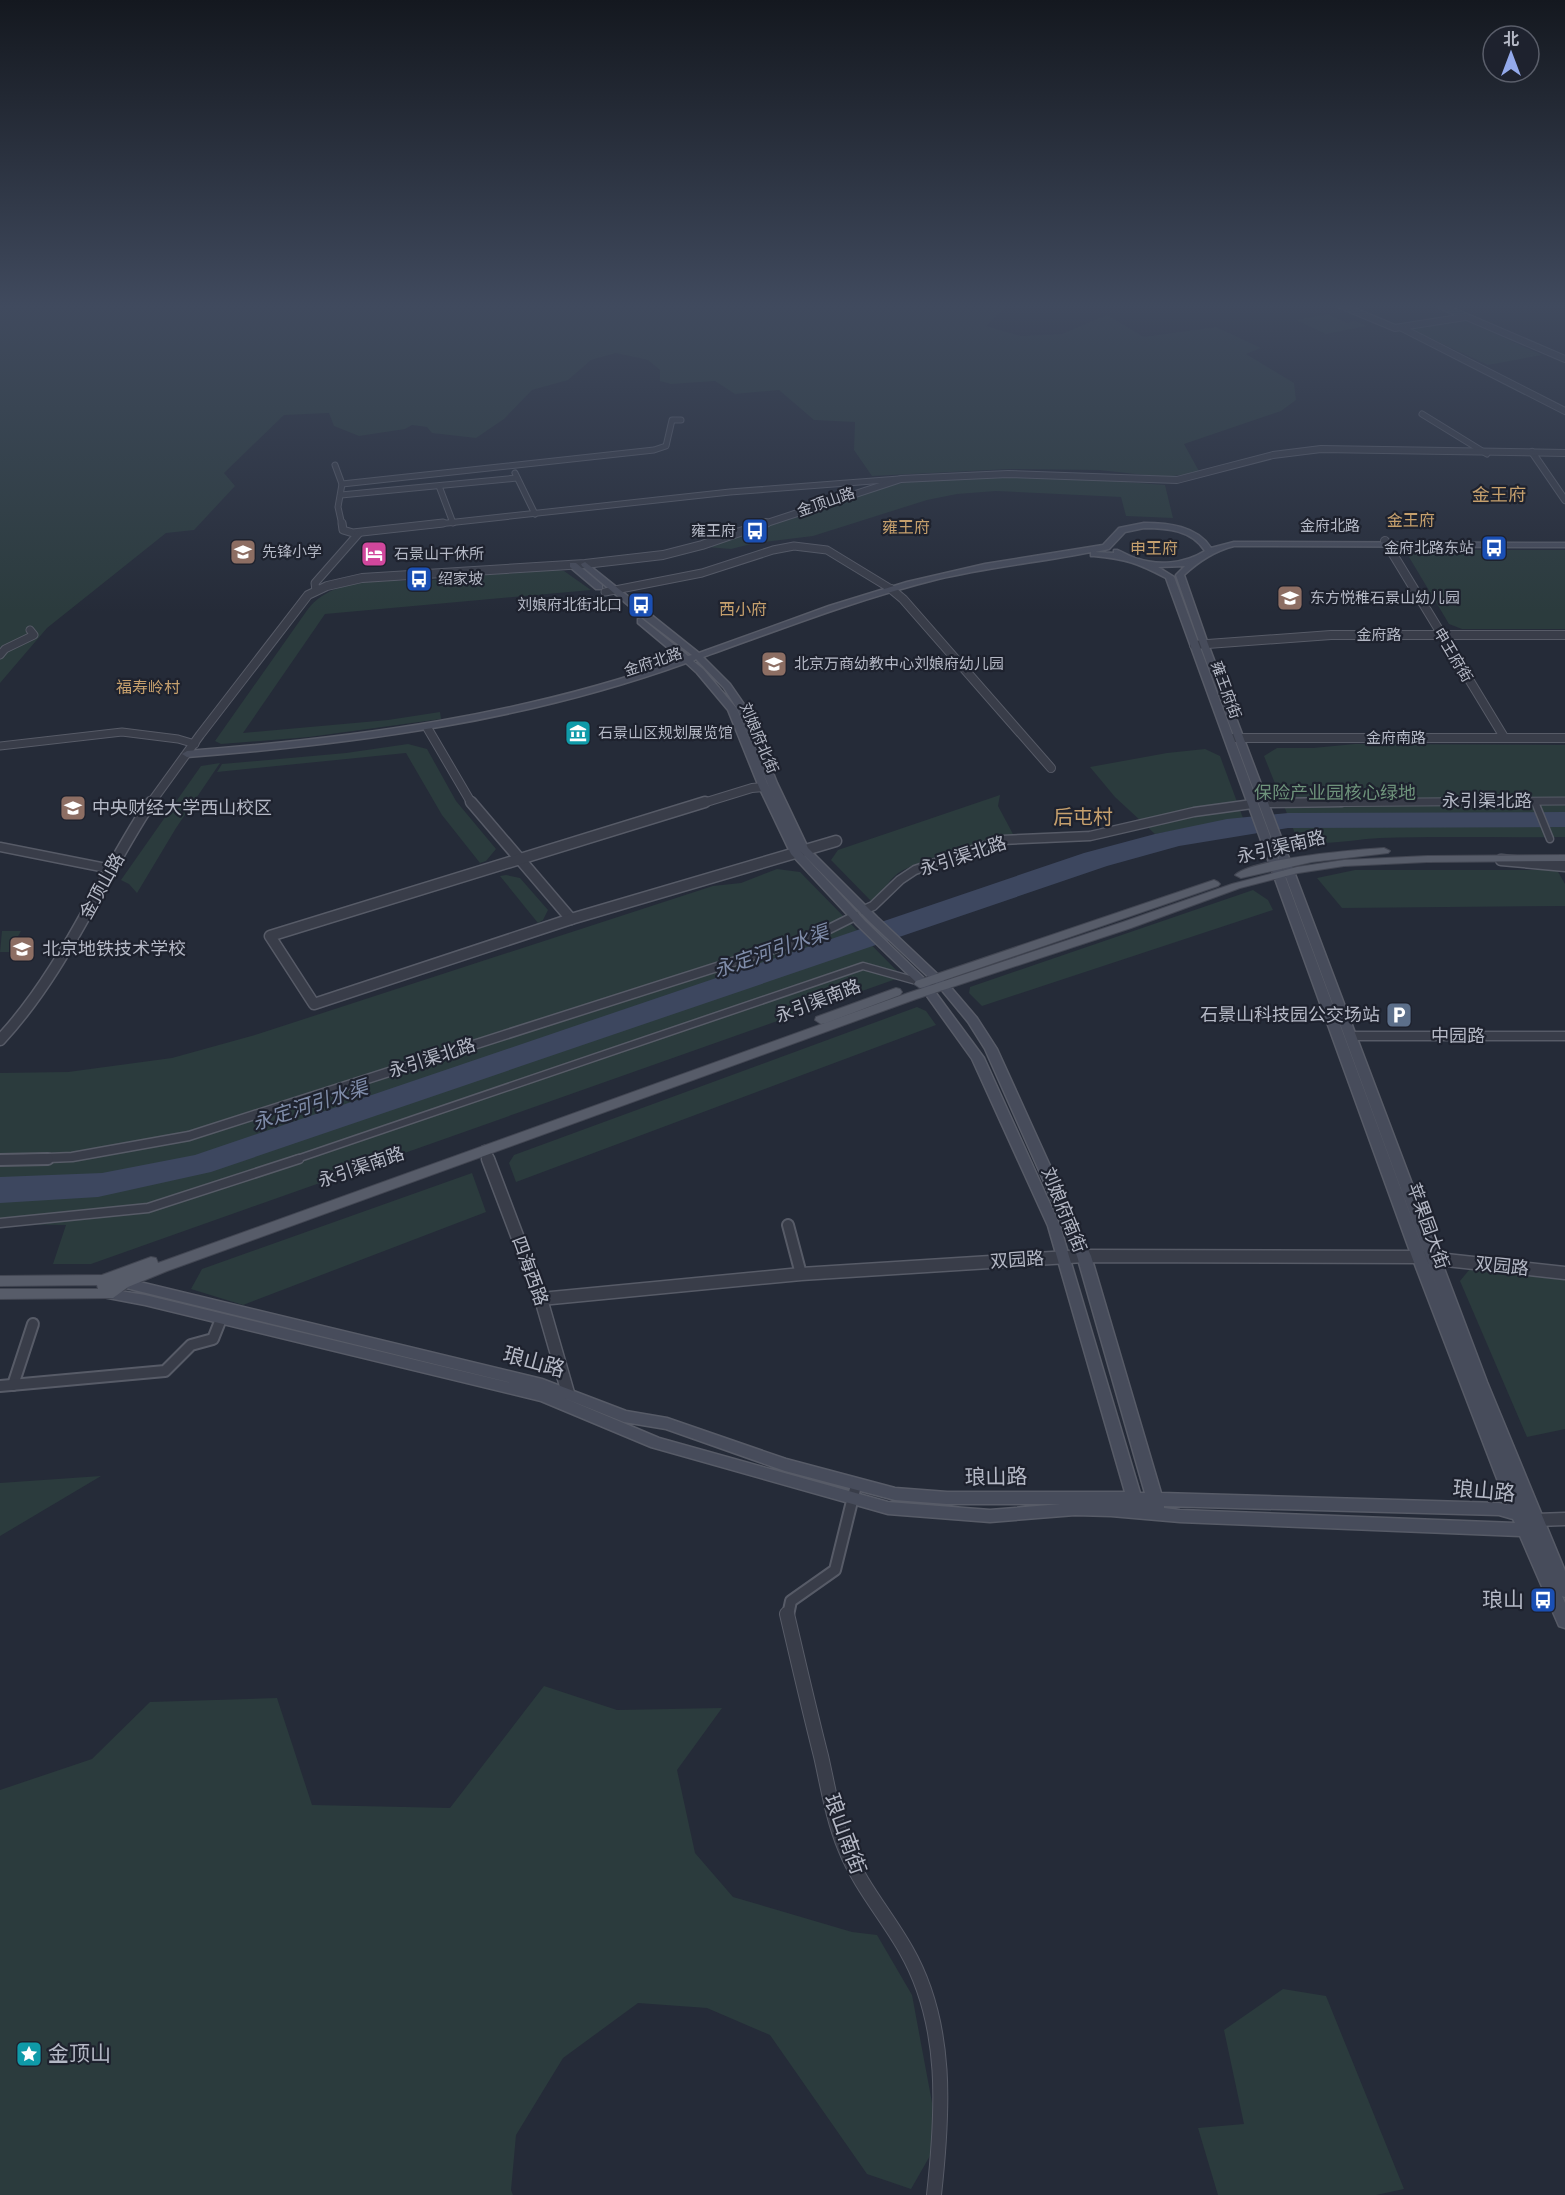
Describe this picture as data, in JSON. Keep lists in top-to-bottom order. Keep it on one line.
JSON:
{"streets":{"main road":["金府北路","雍王府街","刘娘府北街","永引渠南路","刘娘府南街","苹果园大街","琅山路"],"street":["金顶山路","金府路","申王府街","金府南路","永引渠北路","中园路","双园路","四海西路","琅山南街"]},"crossings":[["金顶山路","金府北路"],["金顶山路","刘娘府北街"],["金府北路","申王府街"],["金府北路","雍王府街"],["金府北路","刘娘府北街"],["金府路","申王府街"],["金府路","雍王府街"],["申王府街","金府南路"],["雍王府街","金府南路"],["雍王府街","永引渠北路"],["雍王府街","苹果园大街"],["刘娘府北街","永引渠北路"],["刘娘府北街","刘娘府南街"],["永引渠南路","刘娘府南街"],["永引渠南路","苹果园大街"],["永引渠南路","四海西路"],["永引渠南路","琅山路"],["中园路","苹果园大街"],["刘娘府南街","双园路"],["刘娘府南街","琅山路"],["苹果园大街","双园路"],["苹果园大街","琅山路"],["双园路","四海西路"],["四海西路","琅山路"],["琅山路","琅山南街"]],"districts":["金王府","金王府","雍王府","申王府","西小府","福寿岭村","后屯村"],"water":["永定河引水渠"],"parks":["保险产业园核心绿地"],"places":{"bus stop":["雍王府","金府北路东站","绍家坡","刘娘府北街北口","琅山"],"school or university":["先锋小学","东方悦稚石景山幼儿园","北京万商幼教中心刘娘府幼儿园","中央财经大学西山校区","北京地铁技术学校"],"hotel":["石景山干休所"],"museum":["石景山区规划展览馆"],"parking":["石景山科技园公交场站"],"place":["金顶山"]},"north":"top"}
